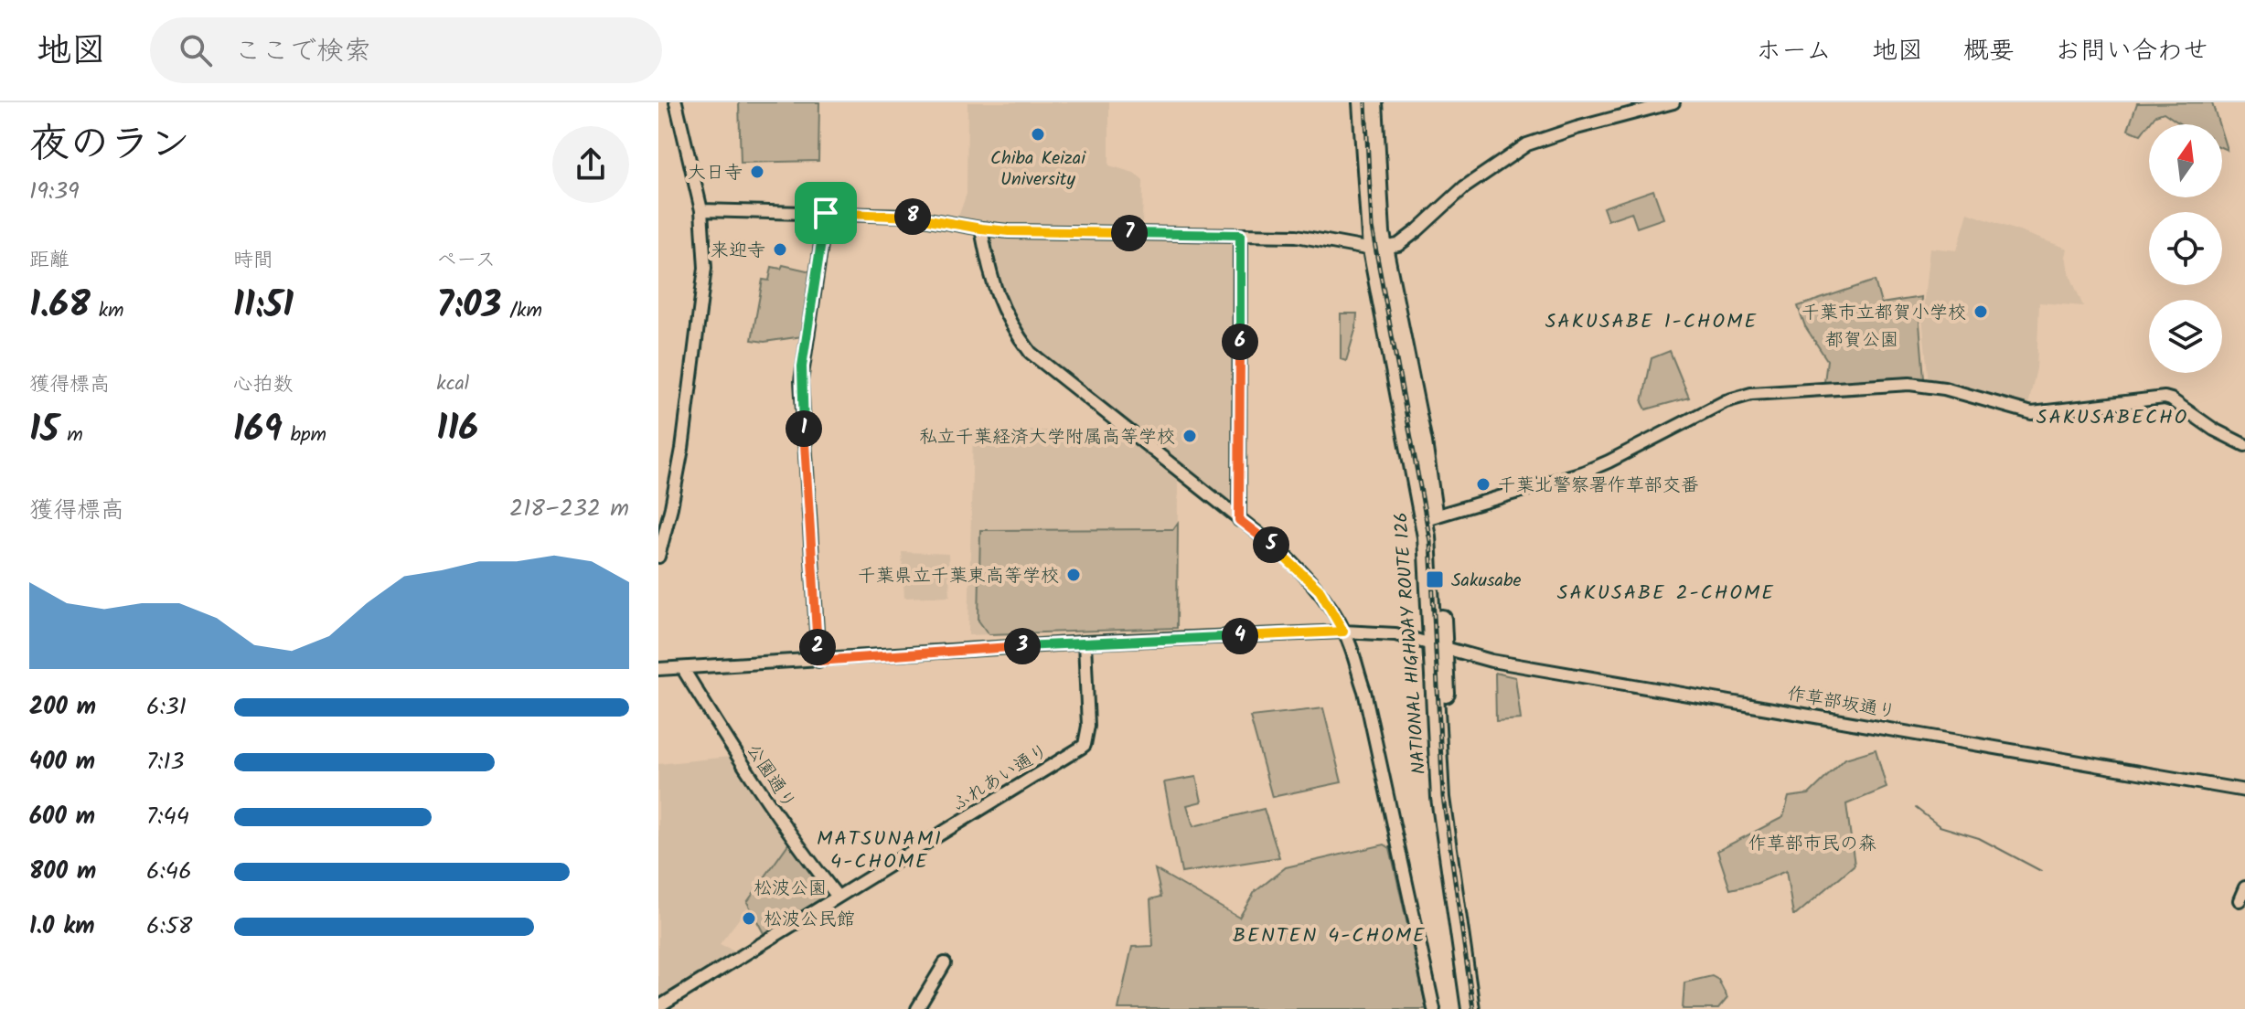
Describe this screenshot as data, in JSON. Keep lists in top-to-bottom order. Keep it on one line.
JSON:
{"streets":{"highway":["NATIONAL HIGHWAY ROUTE 126"],"street":["作草部坂通り","公園通り","ふれあい通り"]},"crossings":[["NATIONAL HIGHWAY ROUTE 126","作草部坂通り"],["作草部坂通り","公園通り"],["作草部坂通り","ふれあい通り"],["公園通り","ふれあい通り"]],"districts":["SAKUSABE 1-CHOME","SAKUSABECHO","SAKUSABE 2-CHOME","MATSUNAMI 4-CHOME","BENTEN 4-CHOME"],"parks":["都賀公園","作草部市民の森","松波公園"],"places":{"other":["Chiba Keizai University","大日寺","来迎寺","千葉市立都賀小学校","私立千葉経済大学附属高等学校","千葉北警察署作草部交番","千葉県立千葉東高等学校","松波公民館"],"transit":["Sakusabe"]},"north":"top","page":{"header":"地図","search":"ここで検索","nav":["ホーム","地図","概要","お問い合わせ"],"heading":["夜のラン","19:39"],"pins":["8","7","6","1","5","4","3","2"],"stats":[["距離","1.68 km"],["時間","11:51"],["ペース","7:03 /km"],["獲得標高","15 m"],["心拍数","169 bpm"],["kcal","116"]],"chart":["獲得標高","218–232 m"],"list":[{"name":"200 m","note":"6:31"},{"name":"400 m","note":"7:13"},{"name":"600 m","note":"7:44"},{"name":"800 m","note":"6:46"},{"name":"1.0 km","note":"6:58"}]}}
